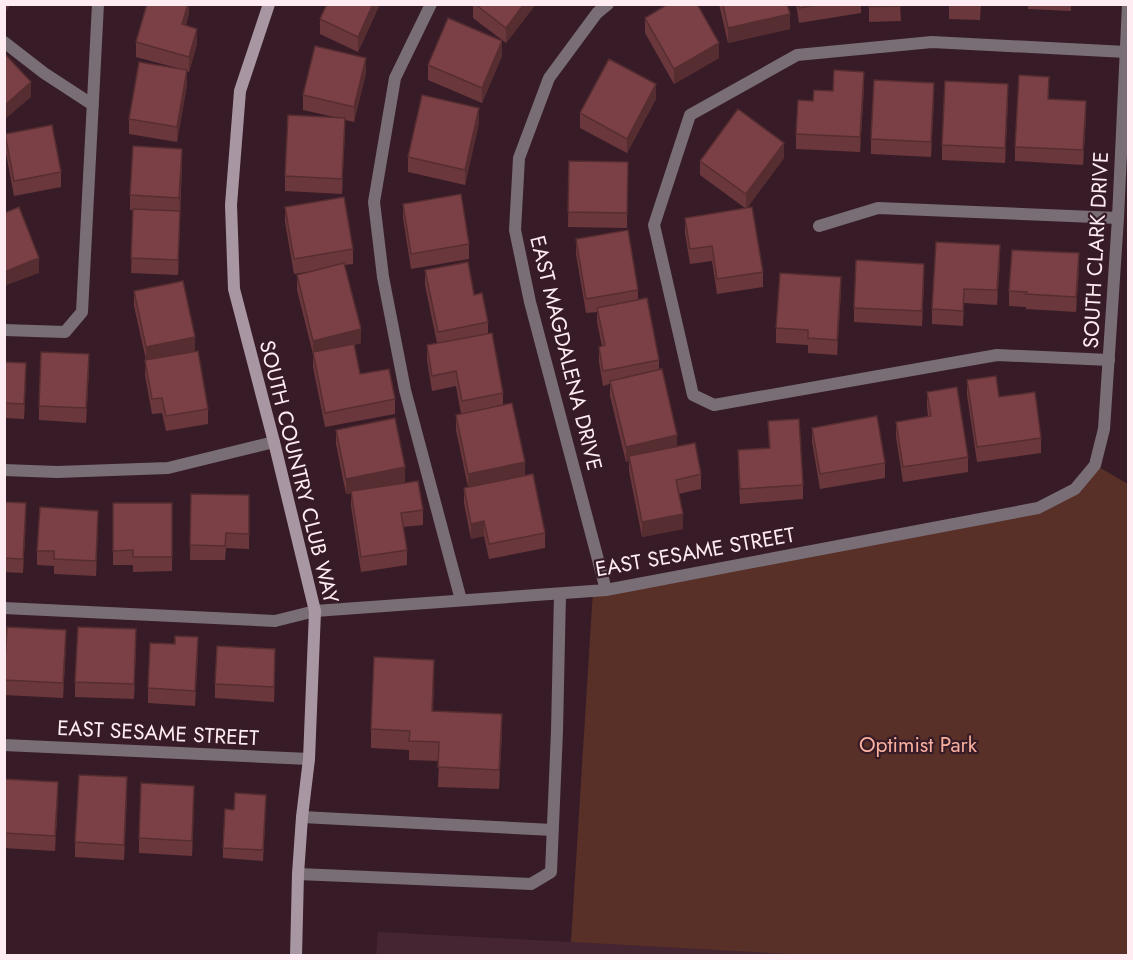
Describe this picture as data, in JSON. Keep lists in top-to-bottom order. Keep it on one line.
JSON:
{"streets":{"street":["SOUTH CLARK DRIVE","EAST MAGDALENA DRIVE","SOUTH COUNTRY CLUB WAY","EAST SESAME STREET"]},"crossings":[["SOUTH CLARK DRIVE","EAST SESAME STREET"],["EAST MAGDALENA DRIVE","EAST SESAME STREET"],["SOUTH COUNTRY CLUB WAY","EAST SESAME STREET"]],"parks":["Optimist Park"]}
